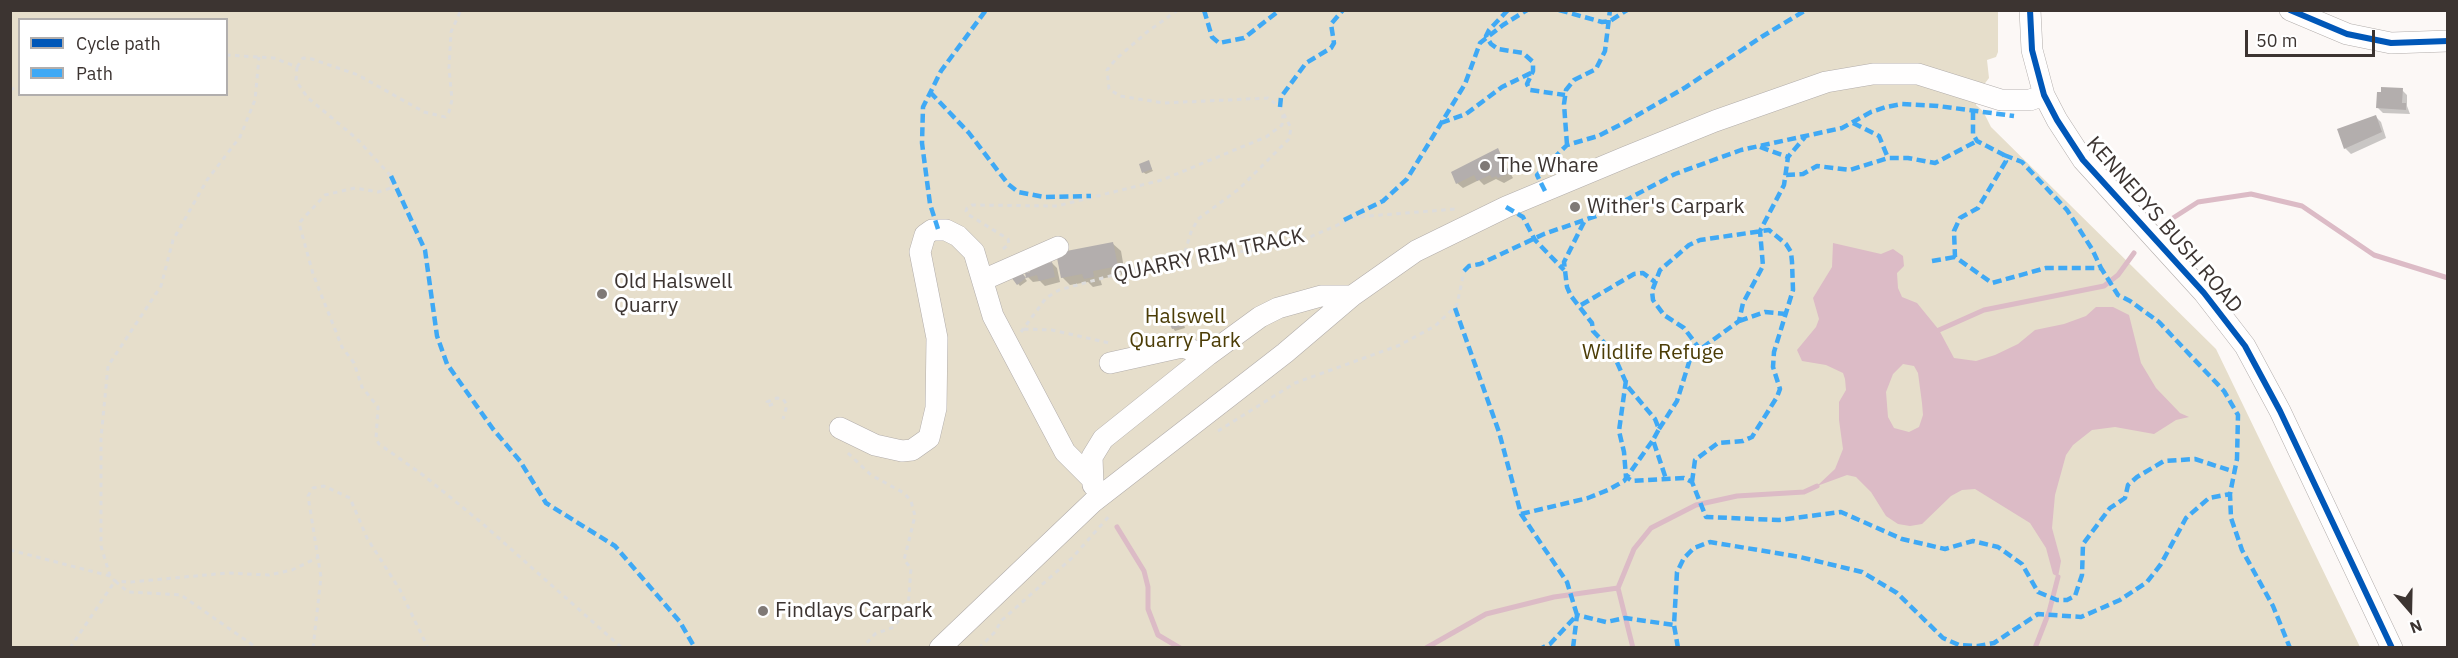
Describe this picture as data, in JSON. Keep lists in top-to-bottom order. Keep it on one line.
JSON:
{"streets":{"street":["KENNEDYS BUSH ROAD"],"path":["QUARRY RIM TRACK"]},"parks":["Halswell Quarry Park","Wildlife Refuge"],"places":["The Whare","Wither's Carpark","Old Halswell Quarry","Findlays Carpark"],"legend":["Cycle path","Path"],"scale_bar":"50 m","north":"bottom"}
